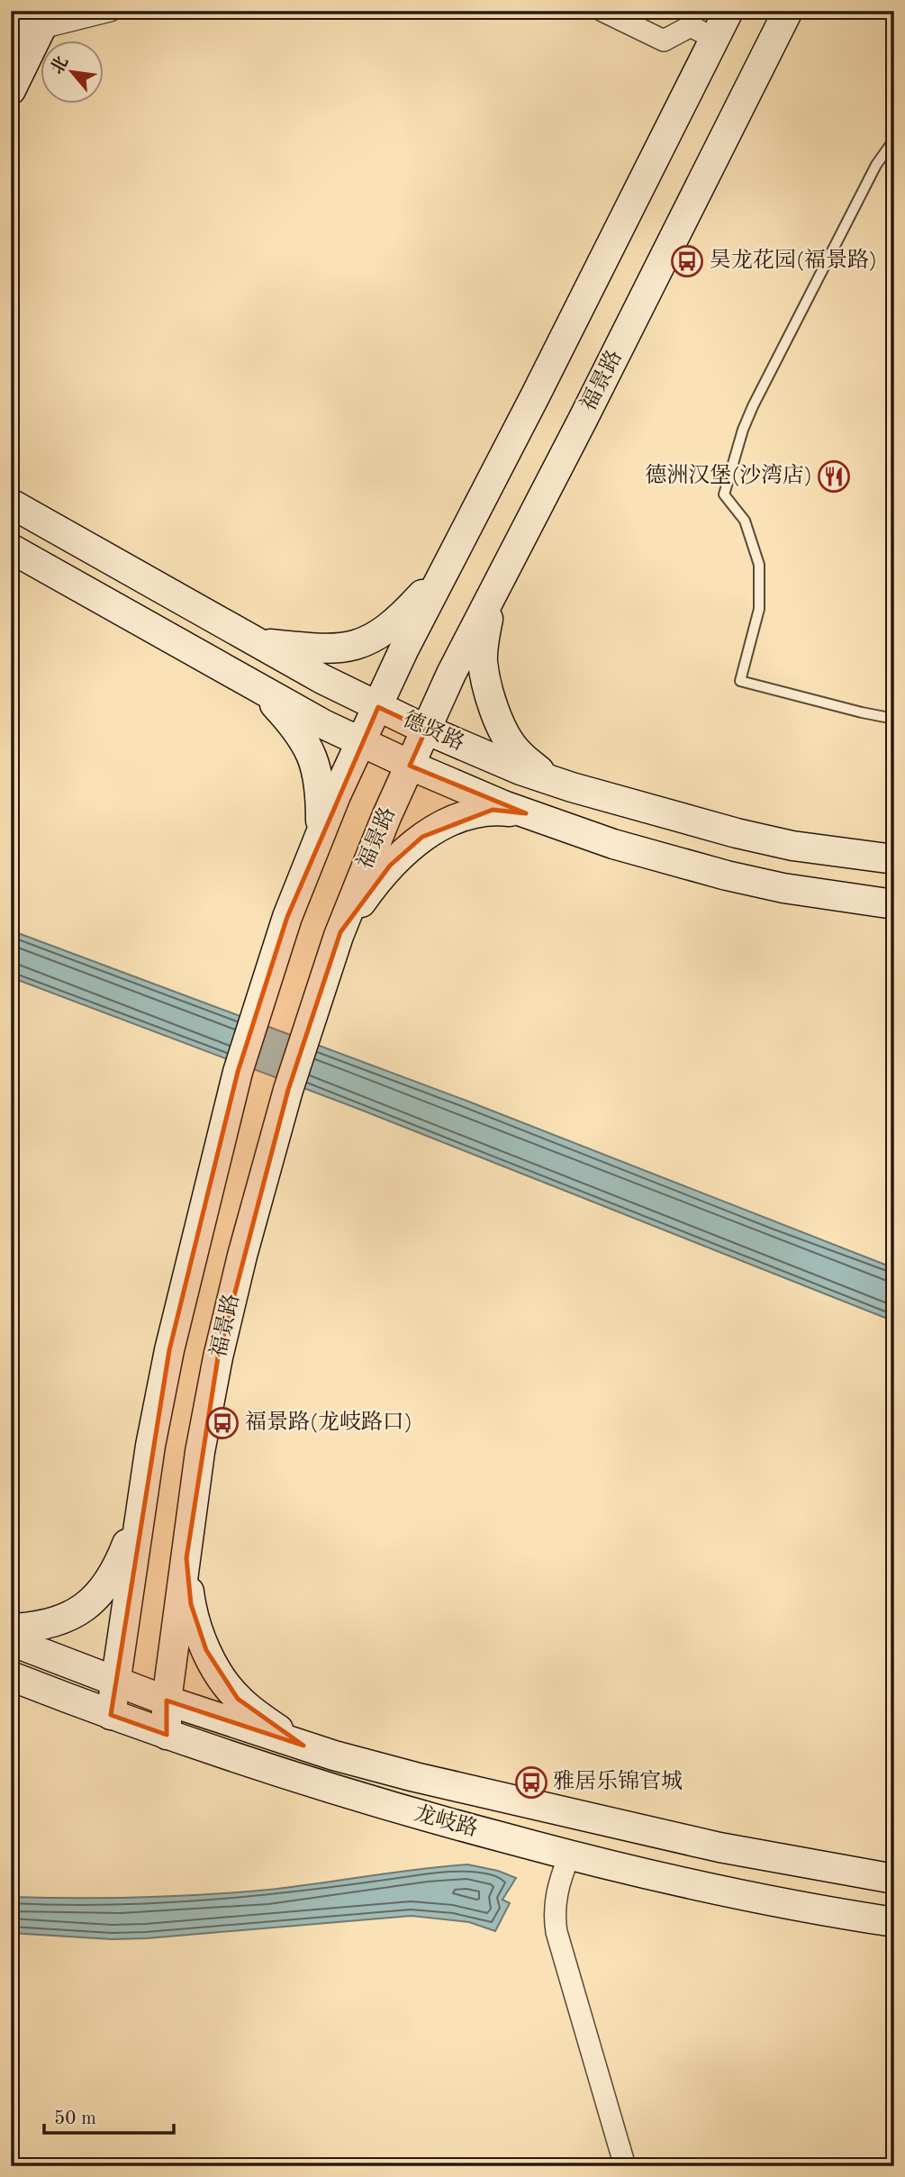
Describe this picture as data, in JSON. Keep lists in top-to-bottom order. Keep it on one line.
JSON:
{"streets":{"main road":["福景路","德贤路","龙岐路"]},"crossings":[["福景路","德贤路"],["福景路","龙岐路"]],"places":{"bus stop":["昊龙花园(福景路)","福景路(龙岐路口)","雅居乐锦官城"],"restaurant":["德洲汉堡(沙湾店)"]},"scale_bar":"50 m","north":"top left"}
